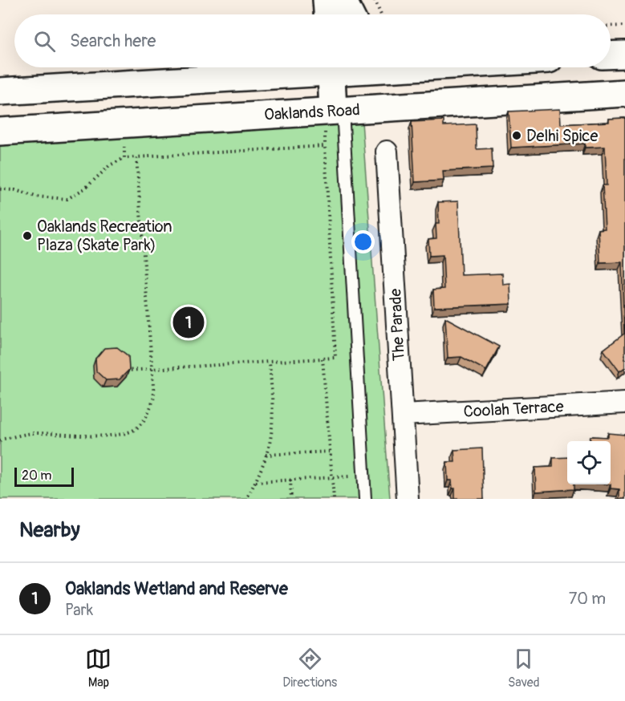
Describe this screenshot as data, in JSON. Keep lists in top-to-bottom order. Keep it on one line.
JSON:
{"streets":{"main road":["Oaklands Road"],"street":["The Parade","Coolah Terrace"]},"crossings":[["The Parade","Coolah Terrace"]],"places":["Delhi Spice","Oaklands Recreation Plaza (Skate Park)"],"scale_bar":"20 m","page":{"search":"Search here","pins":"1","scale":"20 m","heading":"Nearby","list":[{"mark":"1","name":"Oaklands Wetland and Reserve","note":"Park","value":"70 m"}],"nav":["Map","Directions","Saved"]}}
